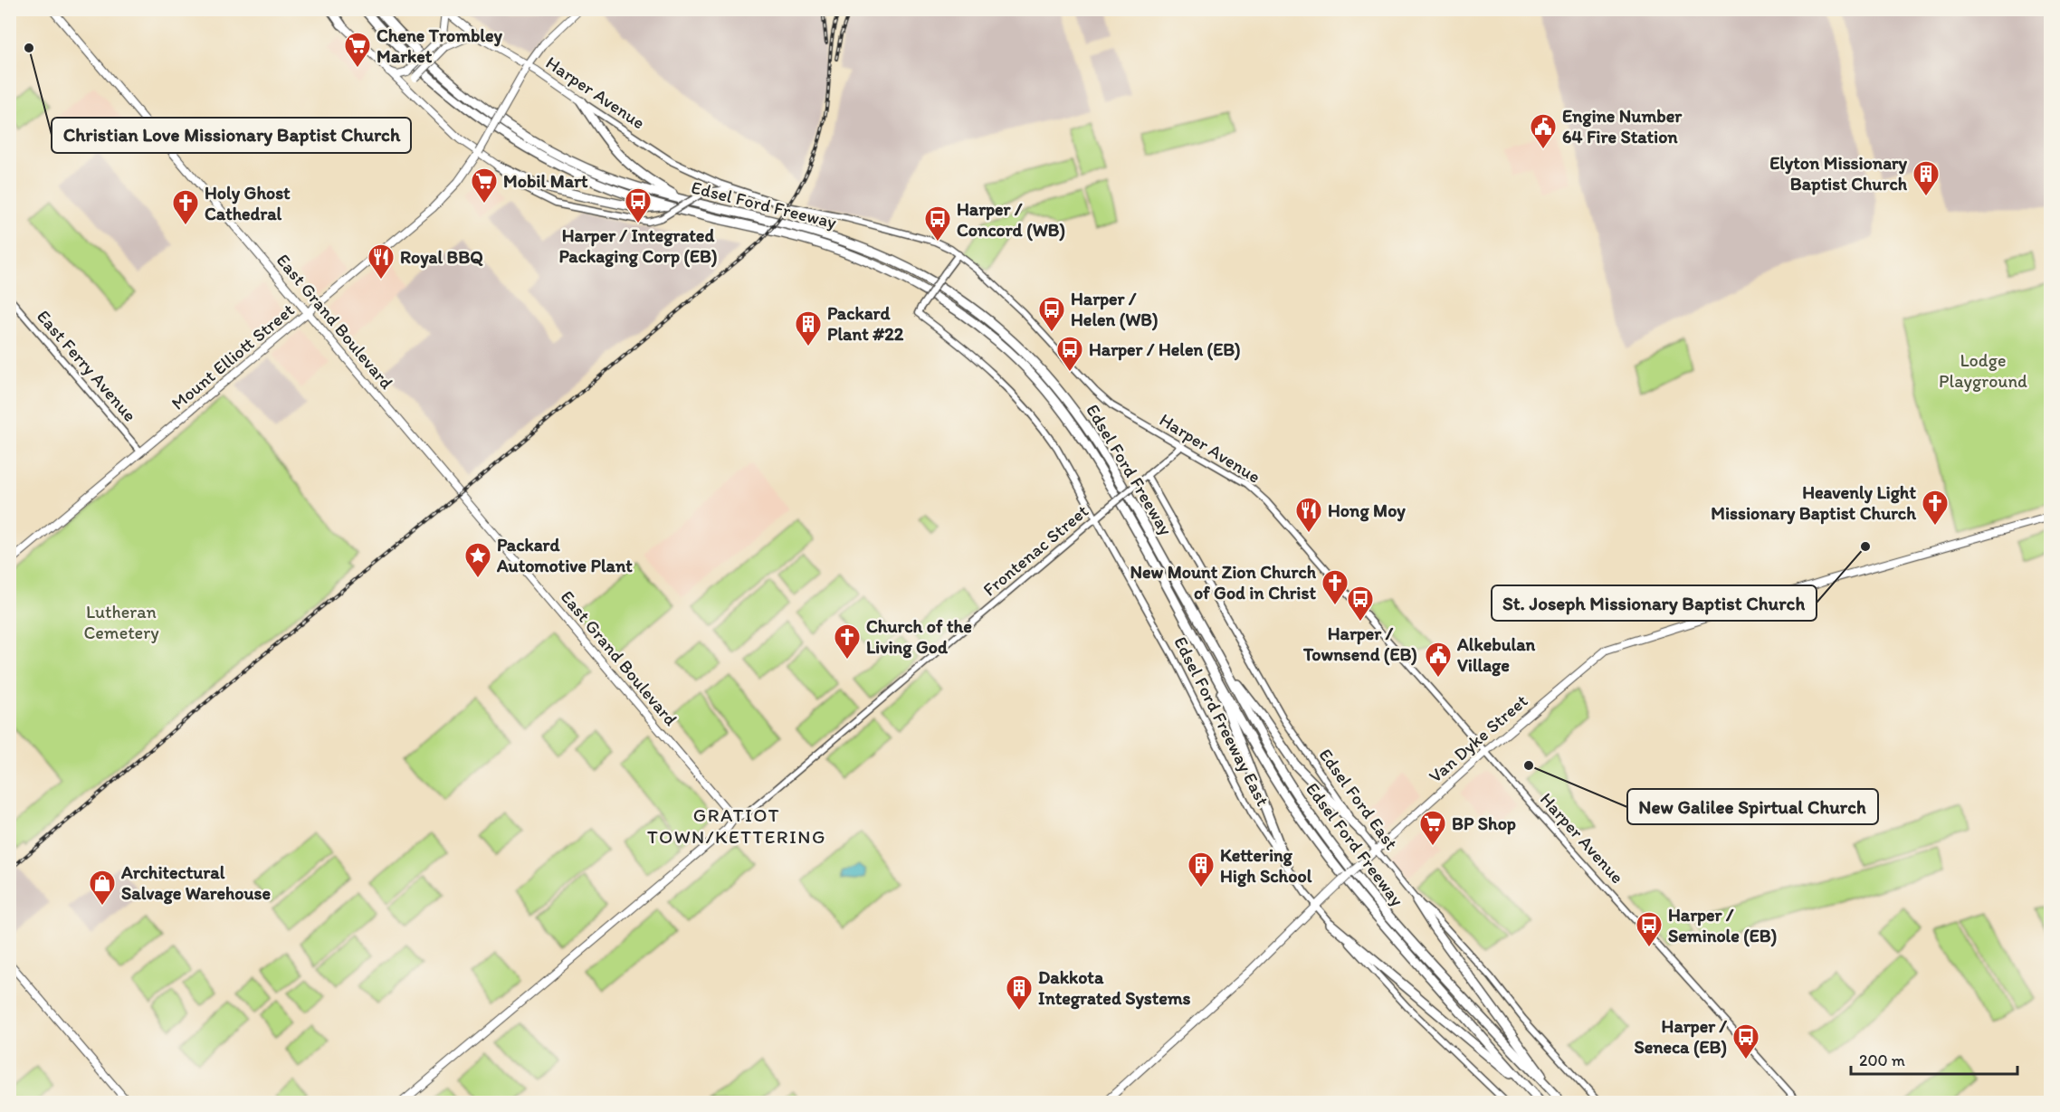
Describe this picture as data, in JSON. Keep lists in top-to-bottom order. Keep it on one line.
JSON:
{"streets":{"highway":["Edsel Ford Freeway"],"main road":["Harper Avenue","East Grand Boulevard","Mount Elliott Street","Van Dyke Street"],"street":["East Ferry Avenue","Frontenac Street","Edsel Ford Freeway East","Edsel Ford East"]},"crossings":[["Harper Avenue","Mount Elliott Street"],["Harper Avenue","Frontenac Street"],["Harper Avenue","Van Dyke Street"],["East Grand Boulevard","Mount Elliott Street"],["East Grand Boulevard","Frontenac Street"],["Mount Elliott Street","East Ferry Avenue"],["Frontenac Street","Edsel Ford Freeway East"],["Frontenac Street","Edsel Ford East"],["Edsel Ford Freeway East","Van Dyke Street"],["Van Dyke Street","Edsel Ford East"]],"districts":["GRATIOT TOWN/KETTERING"],"parks":["Lodge Playground","Lutheran Cemetery"],"places":{"other":["Christian Love Missionary Baptist Church","St. Joseph Missionary Baptist Church","New Galilee Spirtual Church"],"supermarket":["Chene Trombley Market","Mobil Mart","BP Shop"],"public building":["Engine Number 64 Fire Station","Alkebulan Village"],"building":["Elyton Missionary Baptist Church","Packard Plant #22","Kettering High School","Dakkota Integrated Systems"],"bus stop":["Harper / Integrated Packaging Corp (EB)","Harper / Concord (WB)","Harper / Helen (WB)","Harper / Helen (EB)","Harper / Townsend (EB)","Harper / Seminole (EB)","Harper / Seneca (EB)"],"church":["Holy Ghost Cathedral","Heavenly Light Missionary Baptist Church","New Mount Zion Church of God in Christ","Church of the Living God"],"restaurant":["Royal BBQ","Hong Moy"],"place":["Packard Automotive Plant"],"shop":["Architectural Salvage Warehouse"]},"scale_bar":"200 m"}
